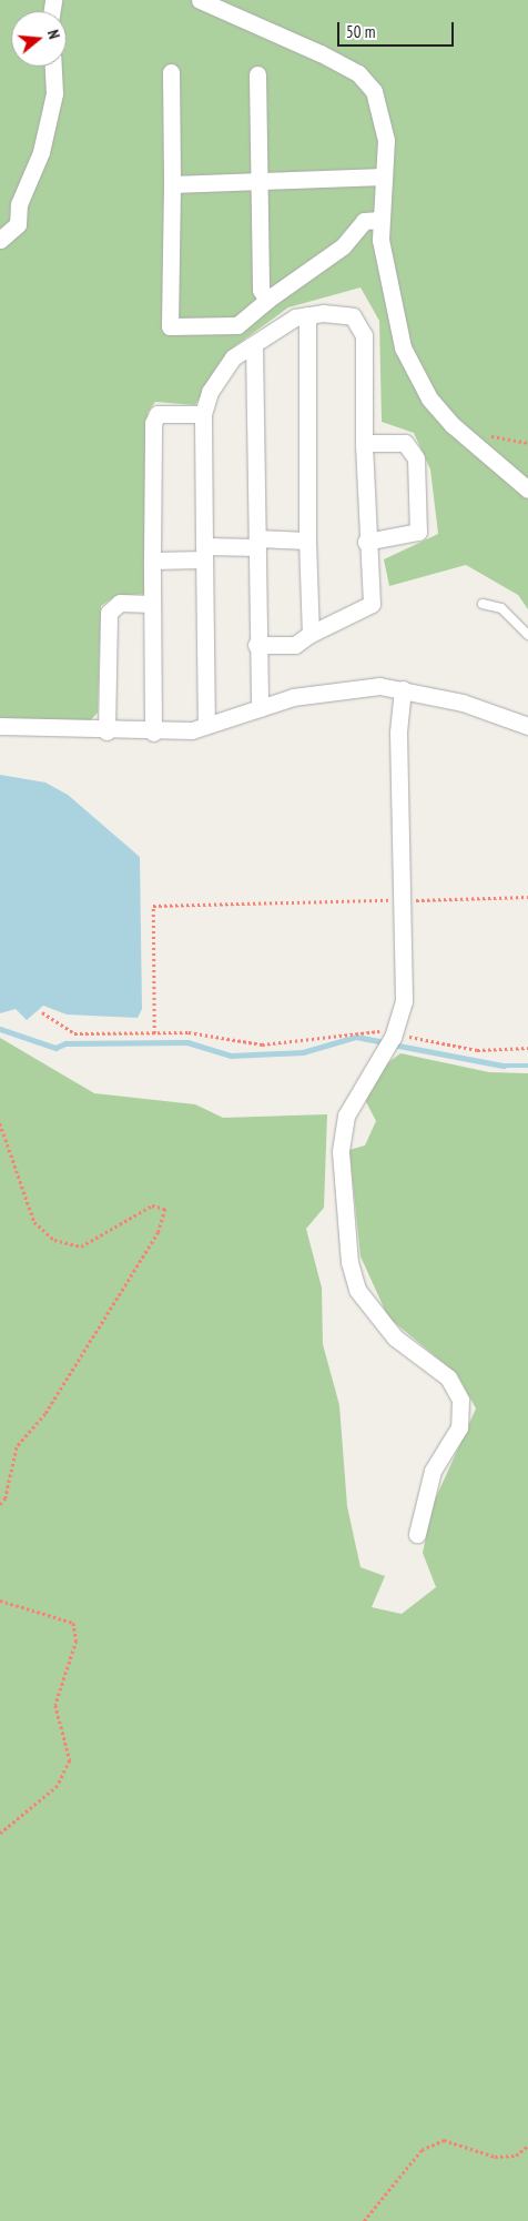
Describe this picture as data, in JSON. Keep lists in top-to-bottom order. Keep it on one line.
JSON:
{"scale_bar":"50 m","north":"right"}
